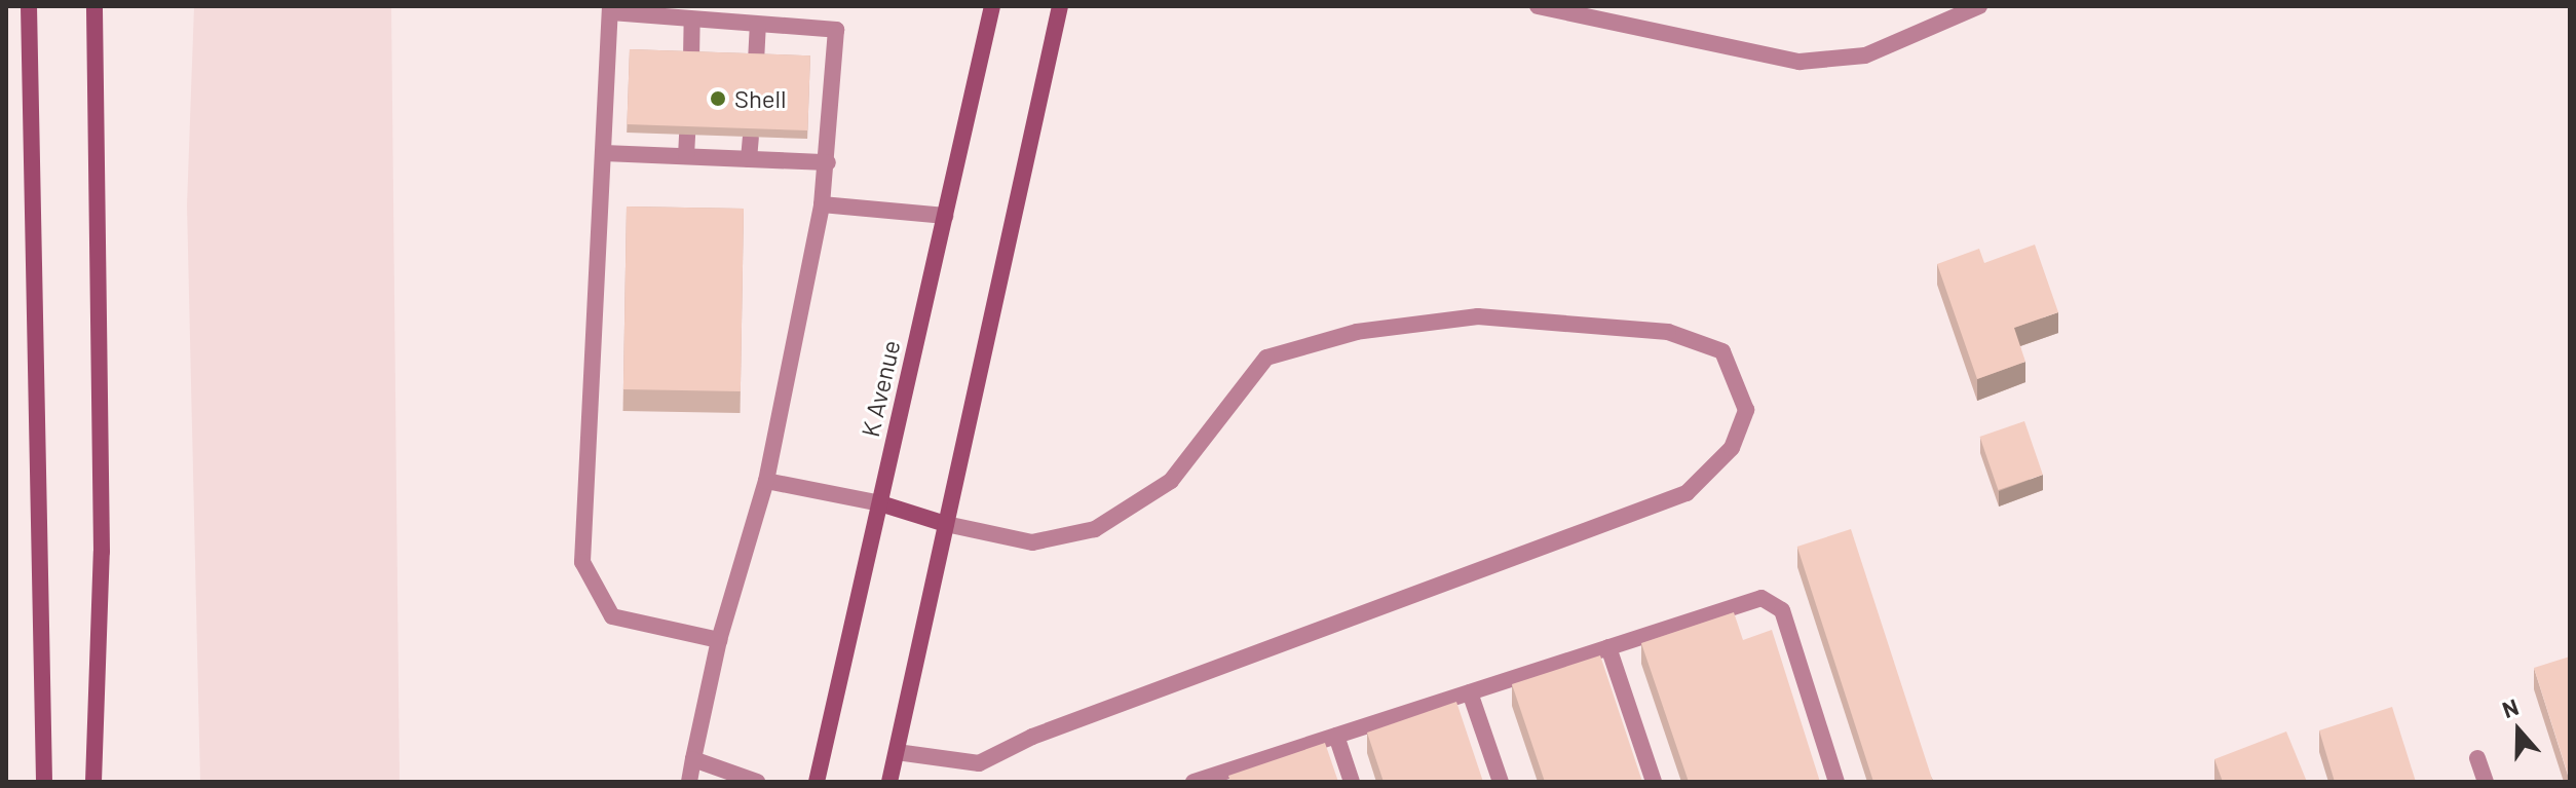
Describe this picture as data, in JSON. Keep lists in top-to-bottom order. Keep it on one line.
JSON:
{"streets":{"main road":["K Avenue"]},"places":["Shell"],"north":"top"}
